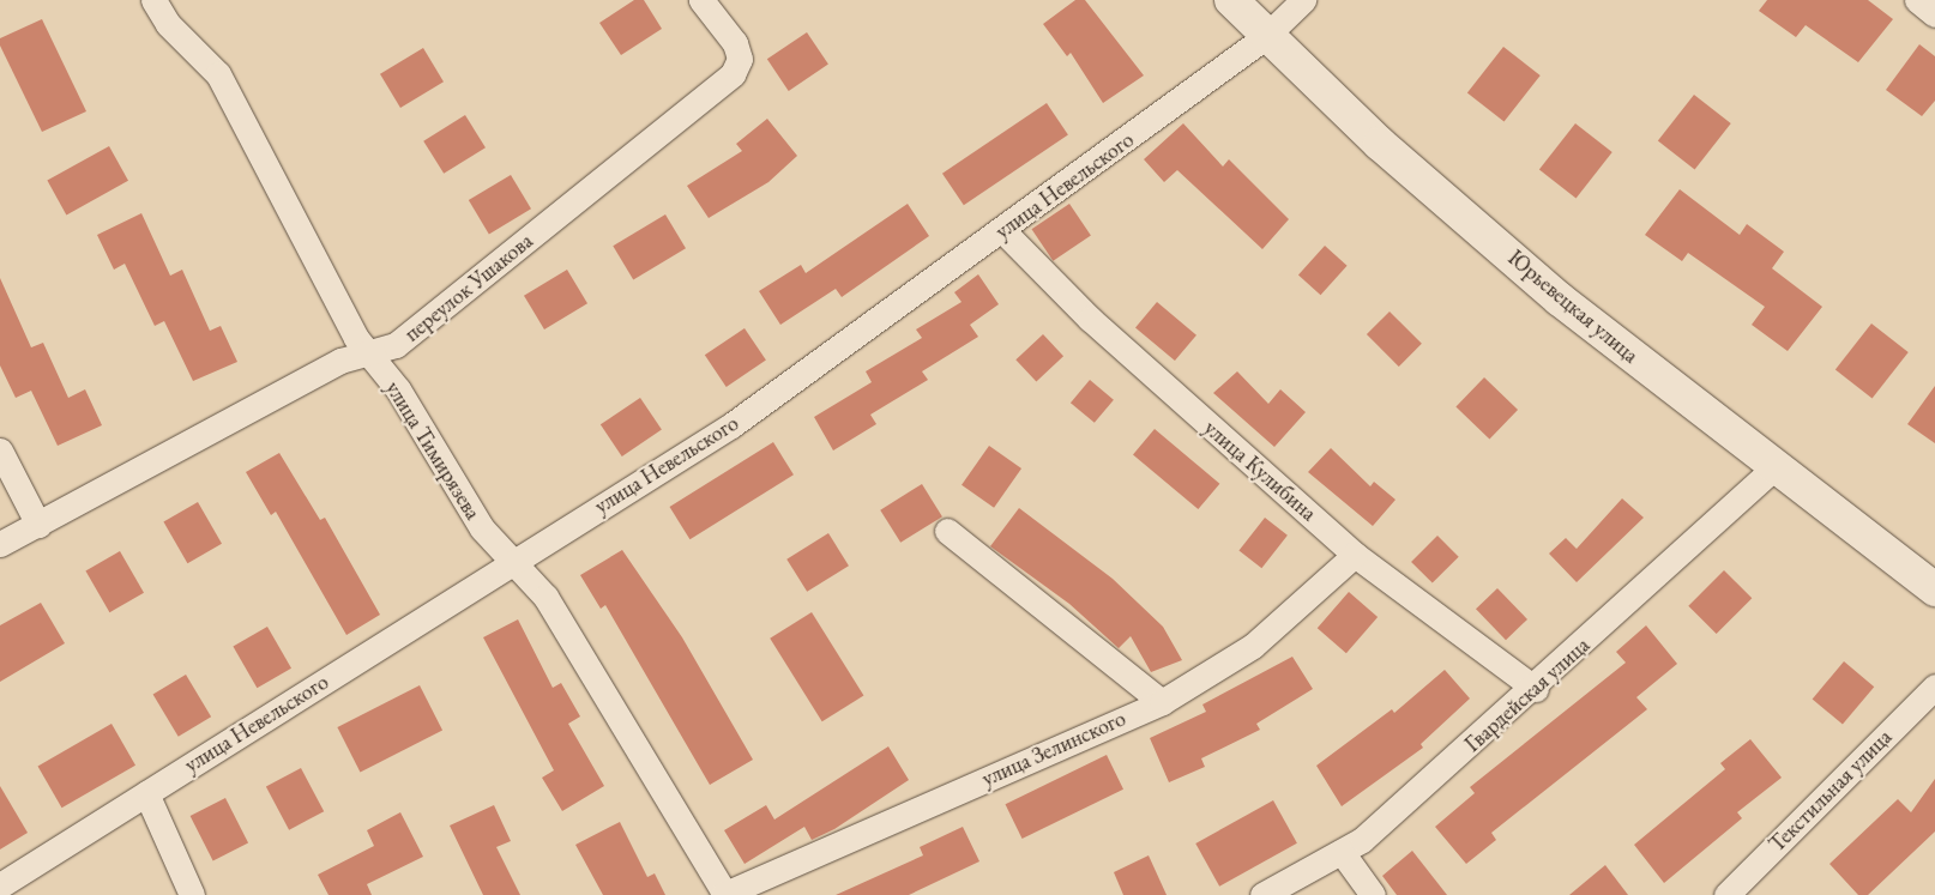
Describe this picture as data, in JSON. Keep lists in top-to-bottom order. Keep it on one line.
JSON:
{"streets":{"main road":["Юрьевецкая улица"],"street":["улица Невельского","переулок Ушакова","улица Тимирязева","улица Кулибина","Гвардейская улица","улица Зелинского","Текстильная улица"]},"crossings":[["улица Невельского","Юрьевецкая улица"],["улица Невельского","улица Тимирязева"],["улица Невельского","улица Кулибина"],["переулок Ушакова","улица Тимирязева"],["Юрьевецкая улица","Гвардейская улица"],["улица Тимирязева","улица Зелинского"],["улица Кулибина","Гвардейская улица"],["улица Кулибина","улица Зелинского"]]}
